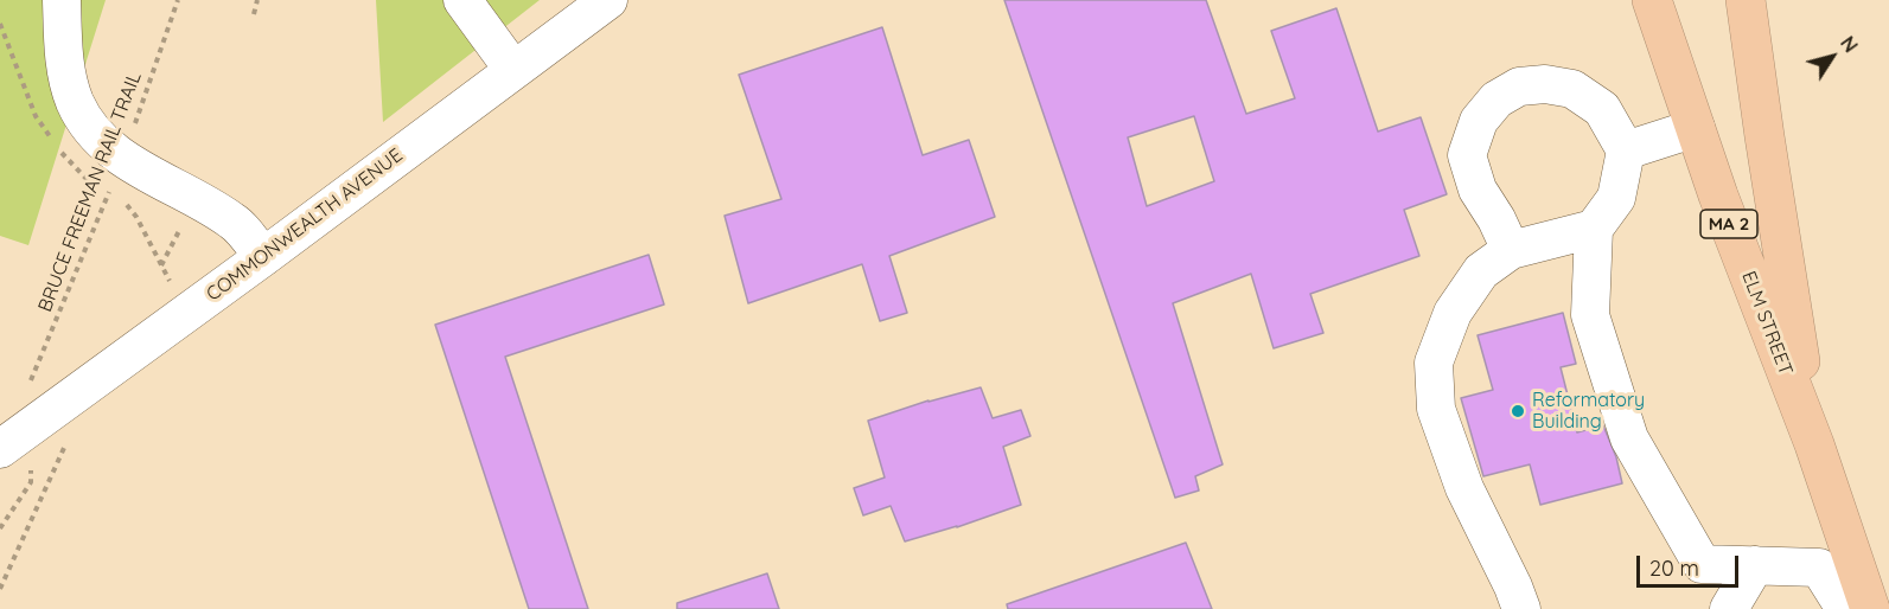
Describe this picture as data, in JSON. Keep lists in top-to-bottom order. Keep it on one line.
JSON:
{"streets":{"highway":["MA 2","ELM STREET"],"street":["COMMONWEALTH AVENUE"],"path":["BRUCE FREEMAN RAIL TRAIL"]},"places":["Reformatory Building"],"scale_bar":"20 m","north":"top right"}
